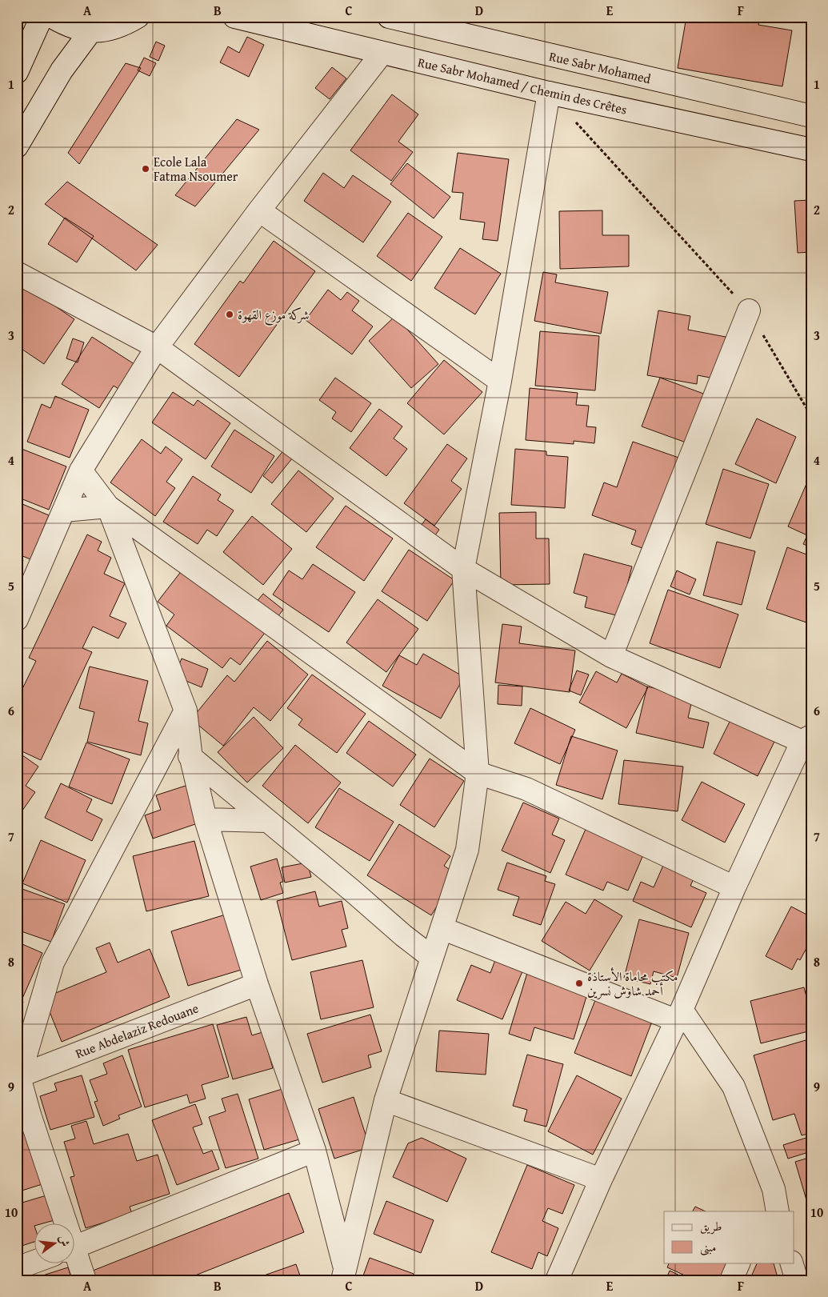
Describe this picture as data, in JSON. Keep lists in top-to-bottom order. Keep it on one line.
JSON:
{"streets":{"street":["Rue Sabr Mohamed","Rue Sabr Mohamed / Chemin des Crêtes","Rue Abdelaziz Redouane"]},"places":["Ecole Lala Fatma Nsoumer","شركة موزع القهوة","مكتب محاماة الأستاذة أحمد شاوش نسرين"],"legend":["طريق","مبنى"],"north":"right","grid":{"columns":["A","B","C","D","E","F"],"rows":["1","2","3","4","5","6","7","8","9","10"]}}
